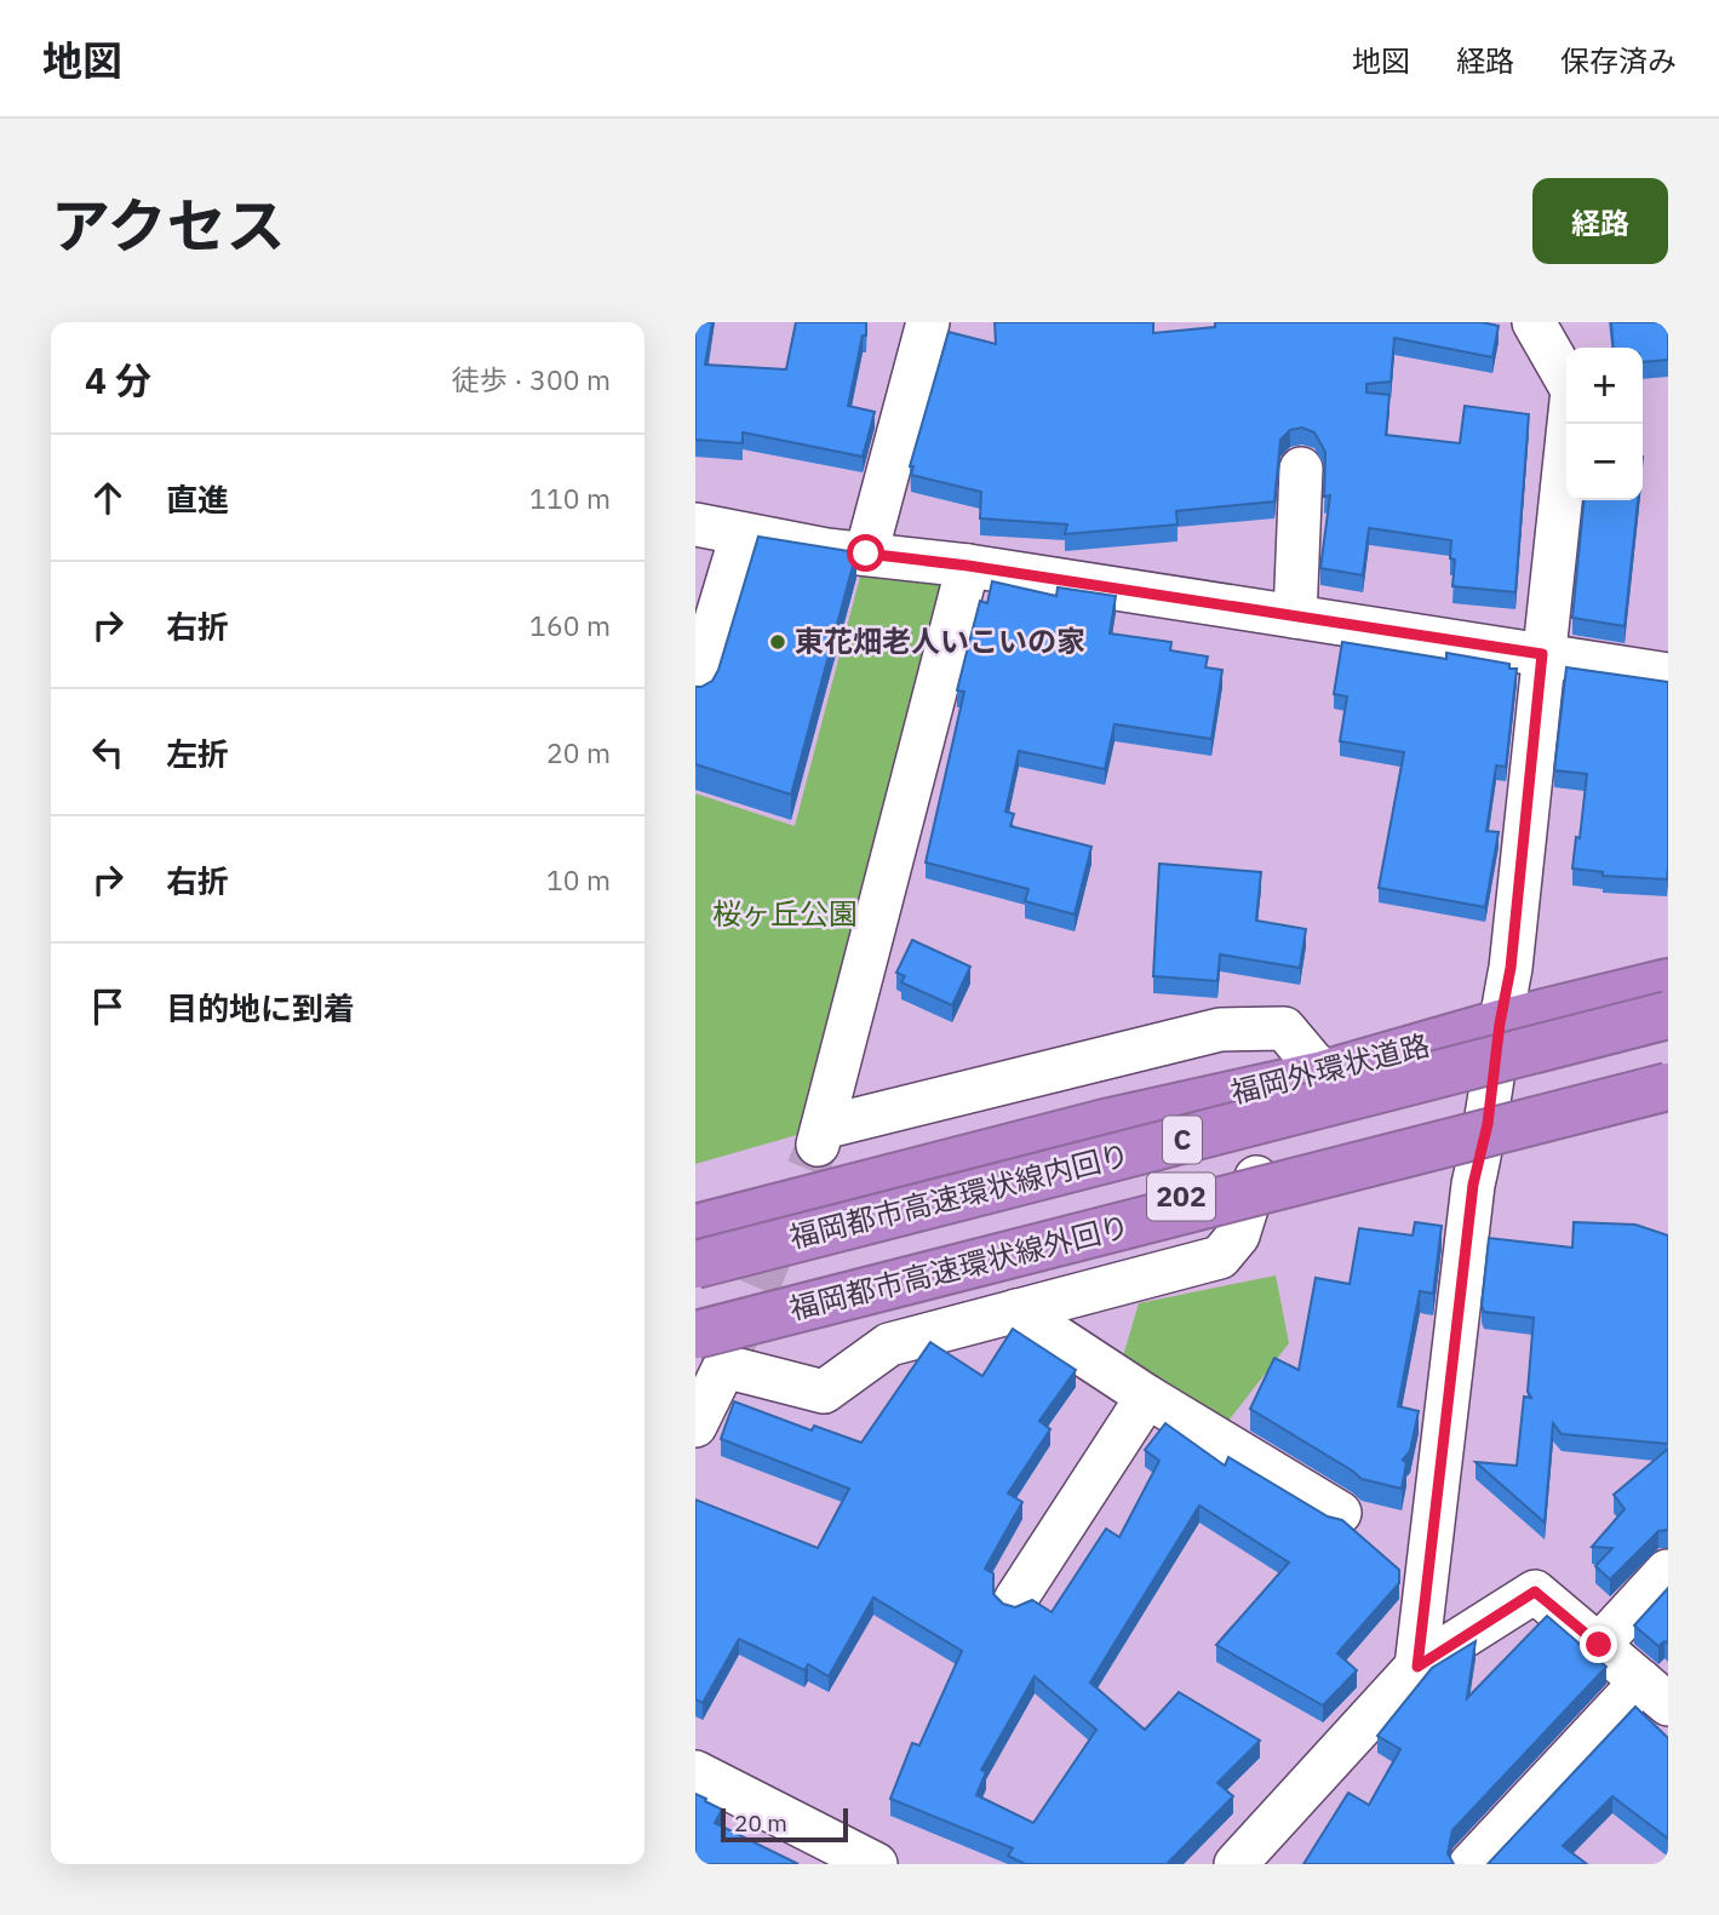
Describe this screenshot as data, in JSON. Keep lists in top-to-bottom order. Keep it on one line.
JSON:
{"streets":{"highway":["福岡外環状道路","C","福岡都市高速環状線内回り","202","福岡都市高速環状線外回り"]},"parks":["桜ヶ丘公園"],"places":["東花畑老人いこいの家"],"scale_bar":"20 m","page":{"header":"地図","nav":["地図","経路","保存済み"],"title":"アクセス","buttons":"経路","heading":["4 分","徒歩 · 300 m"],"map_buttons":["+","−"],"list":[["直進","110 m"],["右折","160 m"],["左折","20 m"],["右折","10 m"],"目的地に到着"],"scale":"20 m"}}
